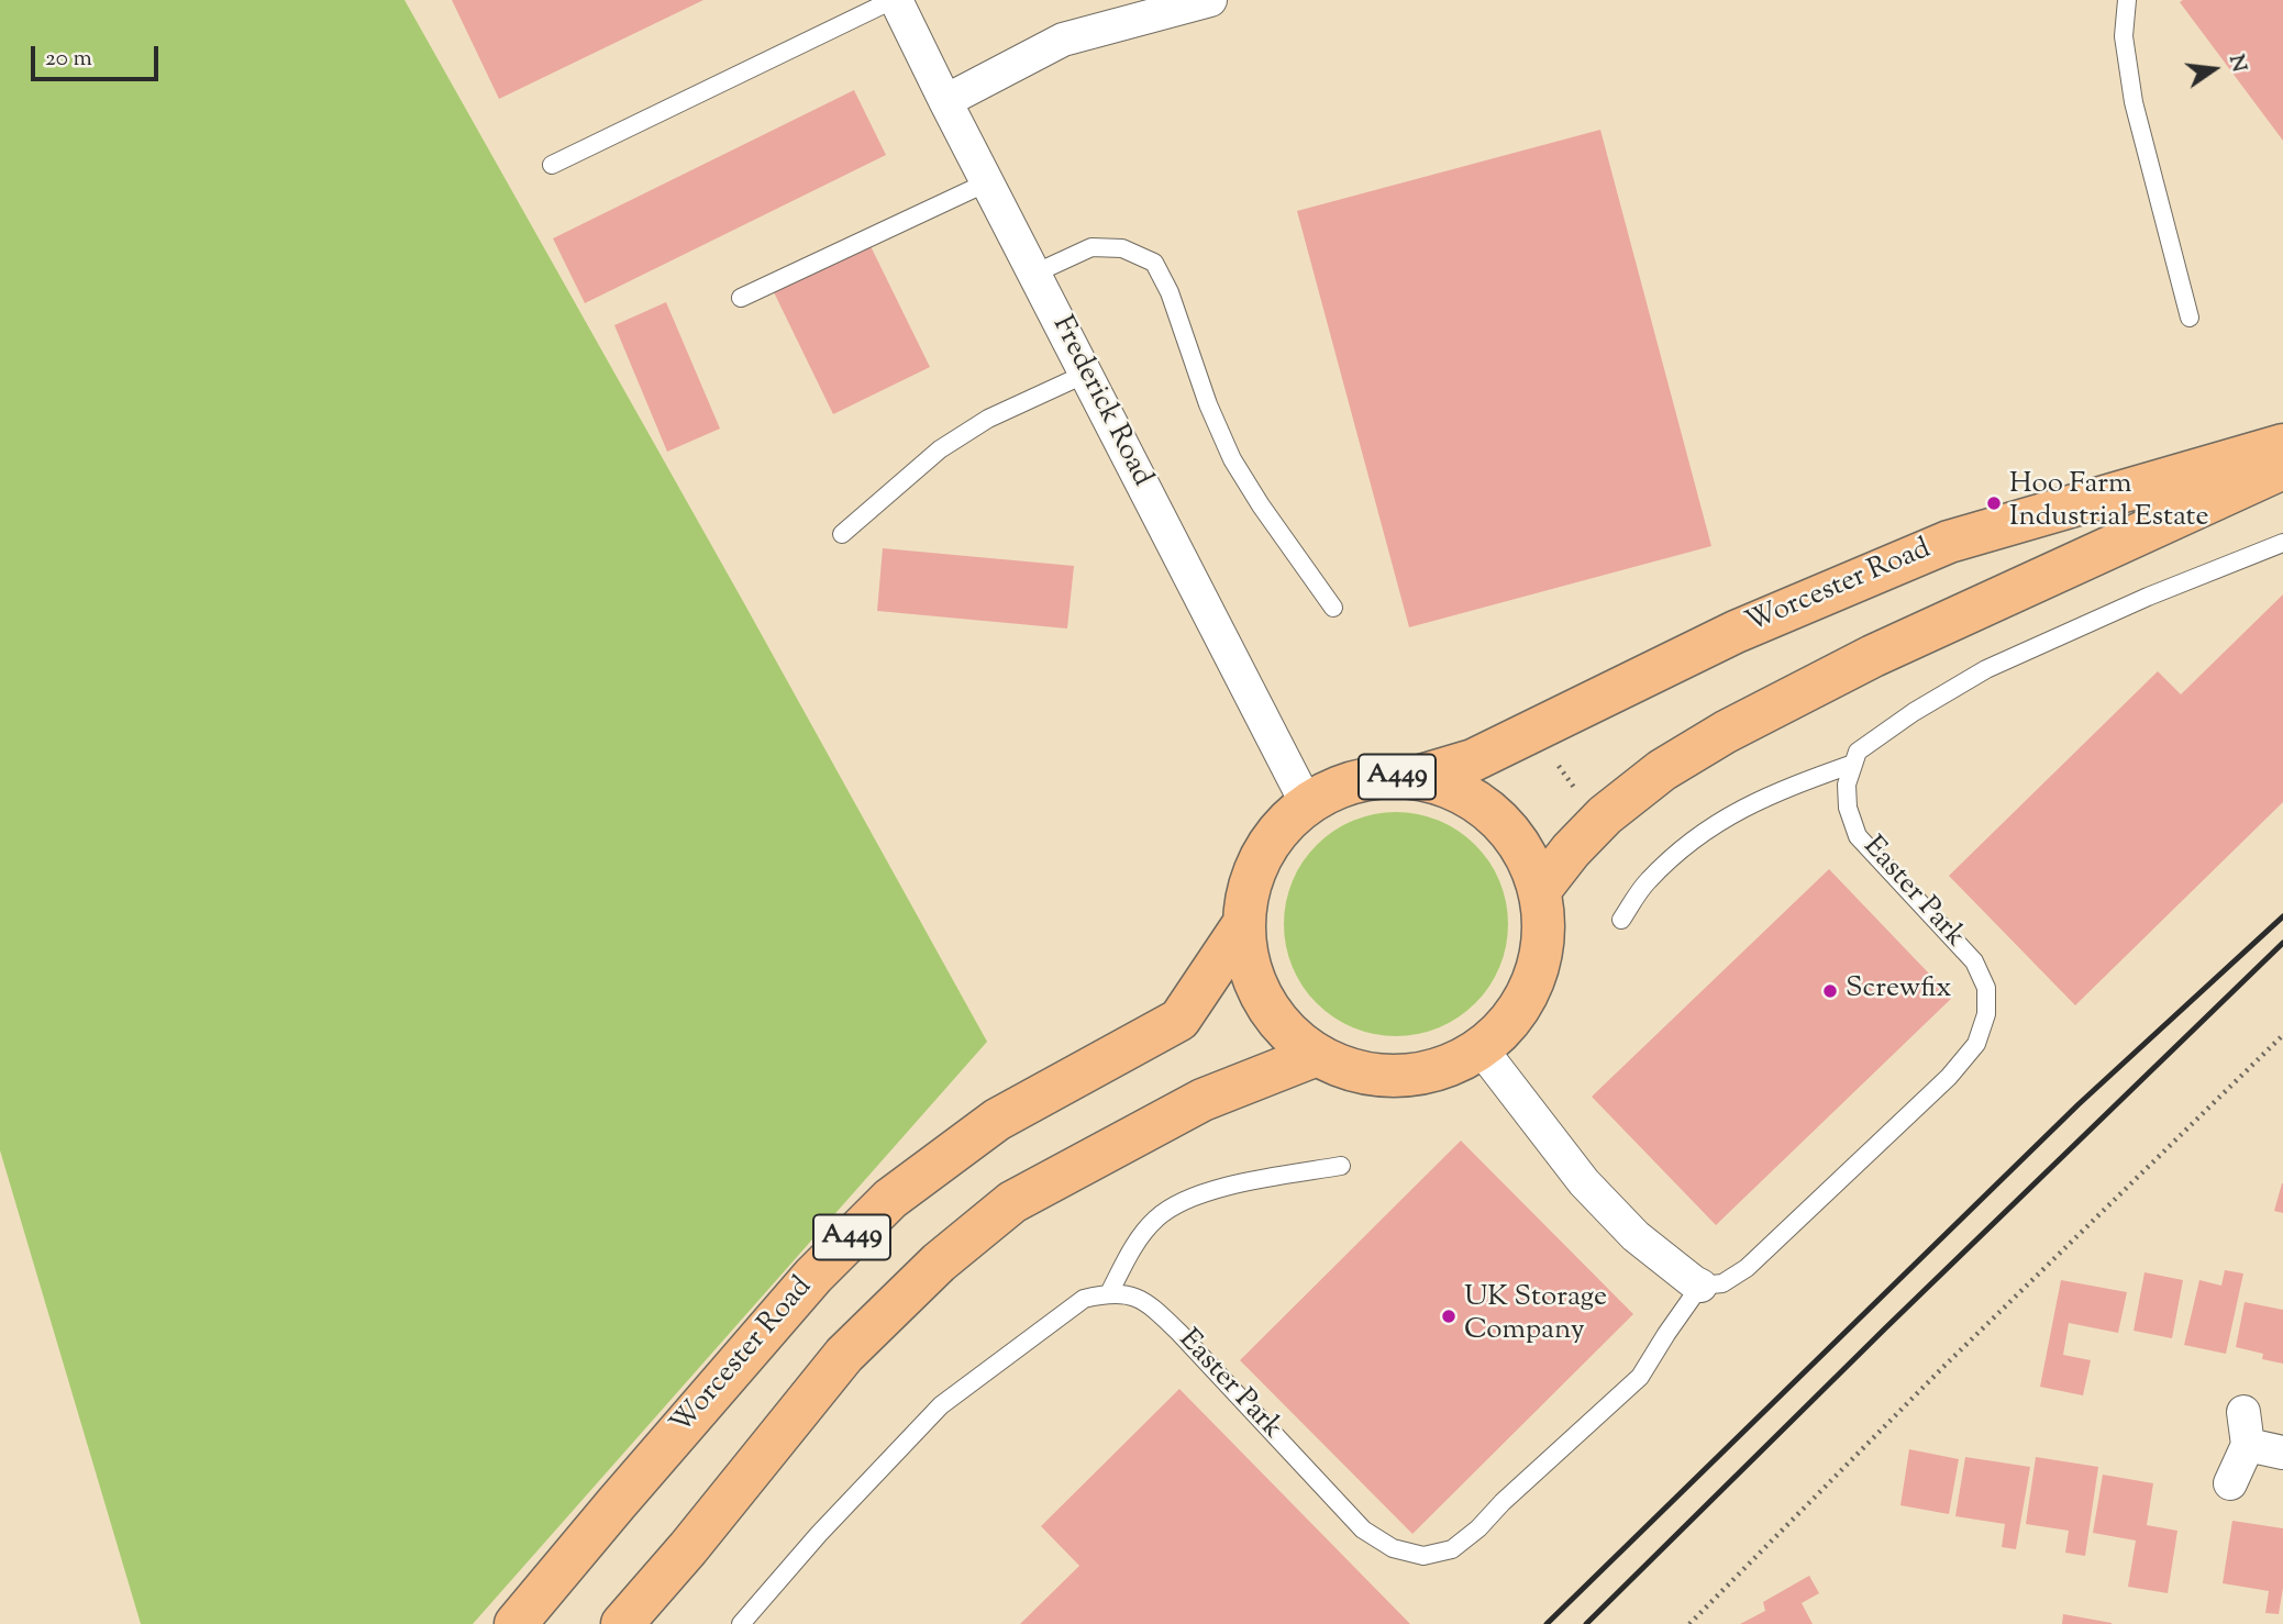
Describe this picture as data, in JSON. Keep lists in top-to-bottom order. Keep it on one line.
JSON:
{"streets":{"highway":["Worcester Road","A449"],"street":["Frederick Road"],"lane":["Easter Park"]},"crossings":[["Frederick Road","Worcester Road"],["Worcester Road","A449"]],"places":["Hoo Farm Industrial Estate","Screwfix","UK Storage Company"],"scale_bar":"20 m","north":"right"}
